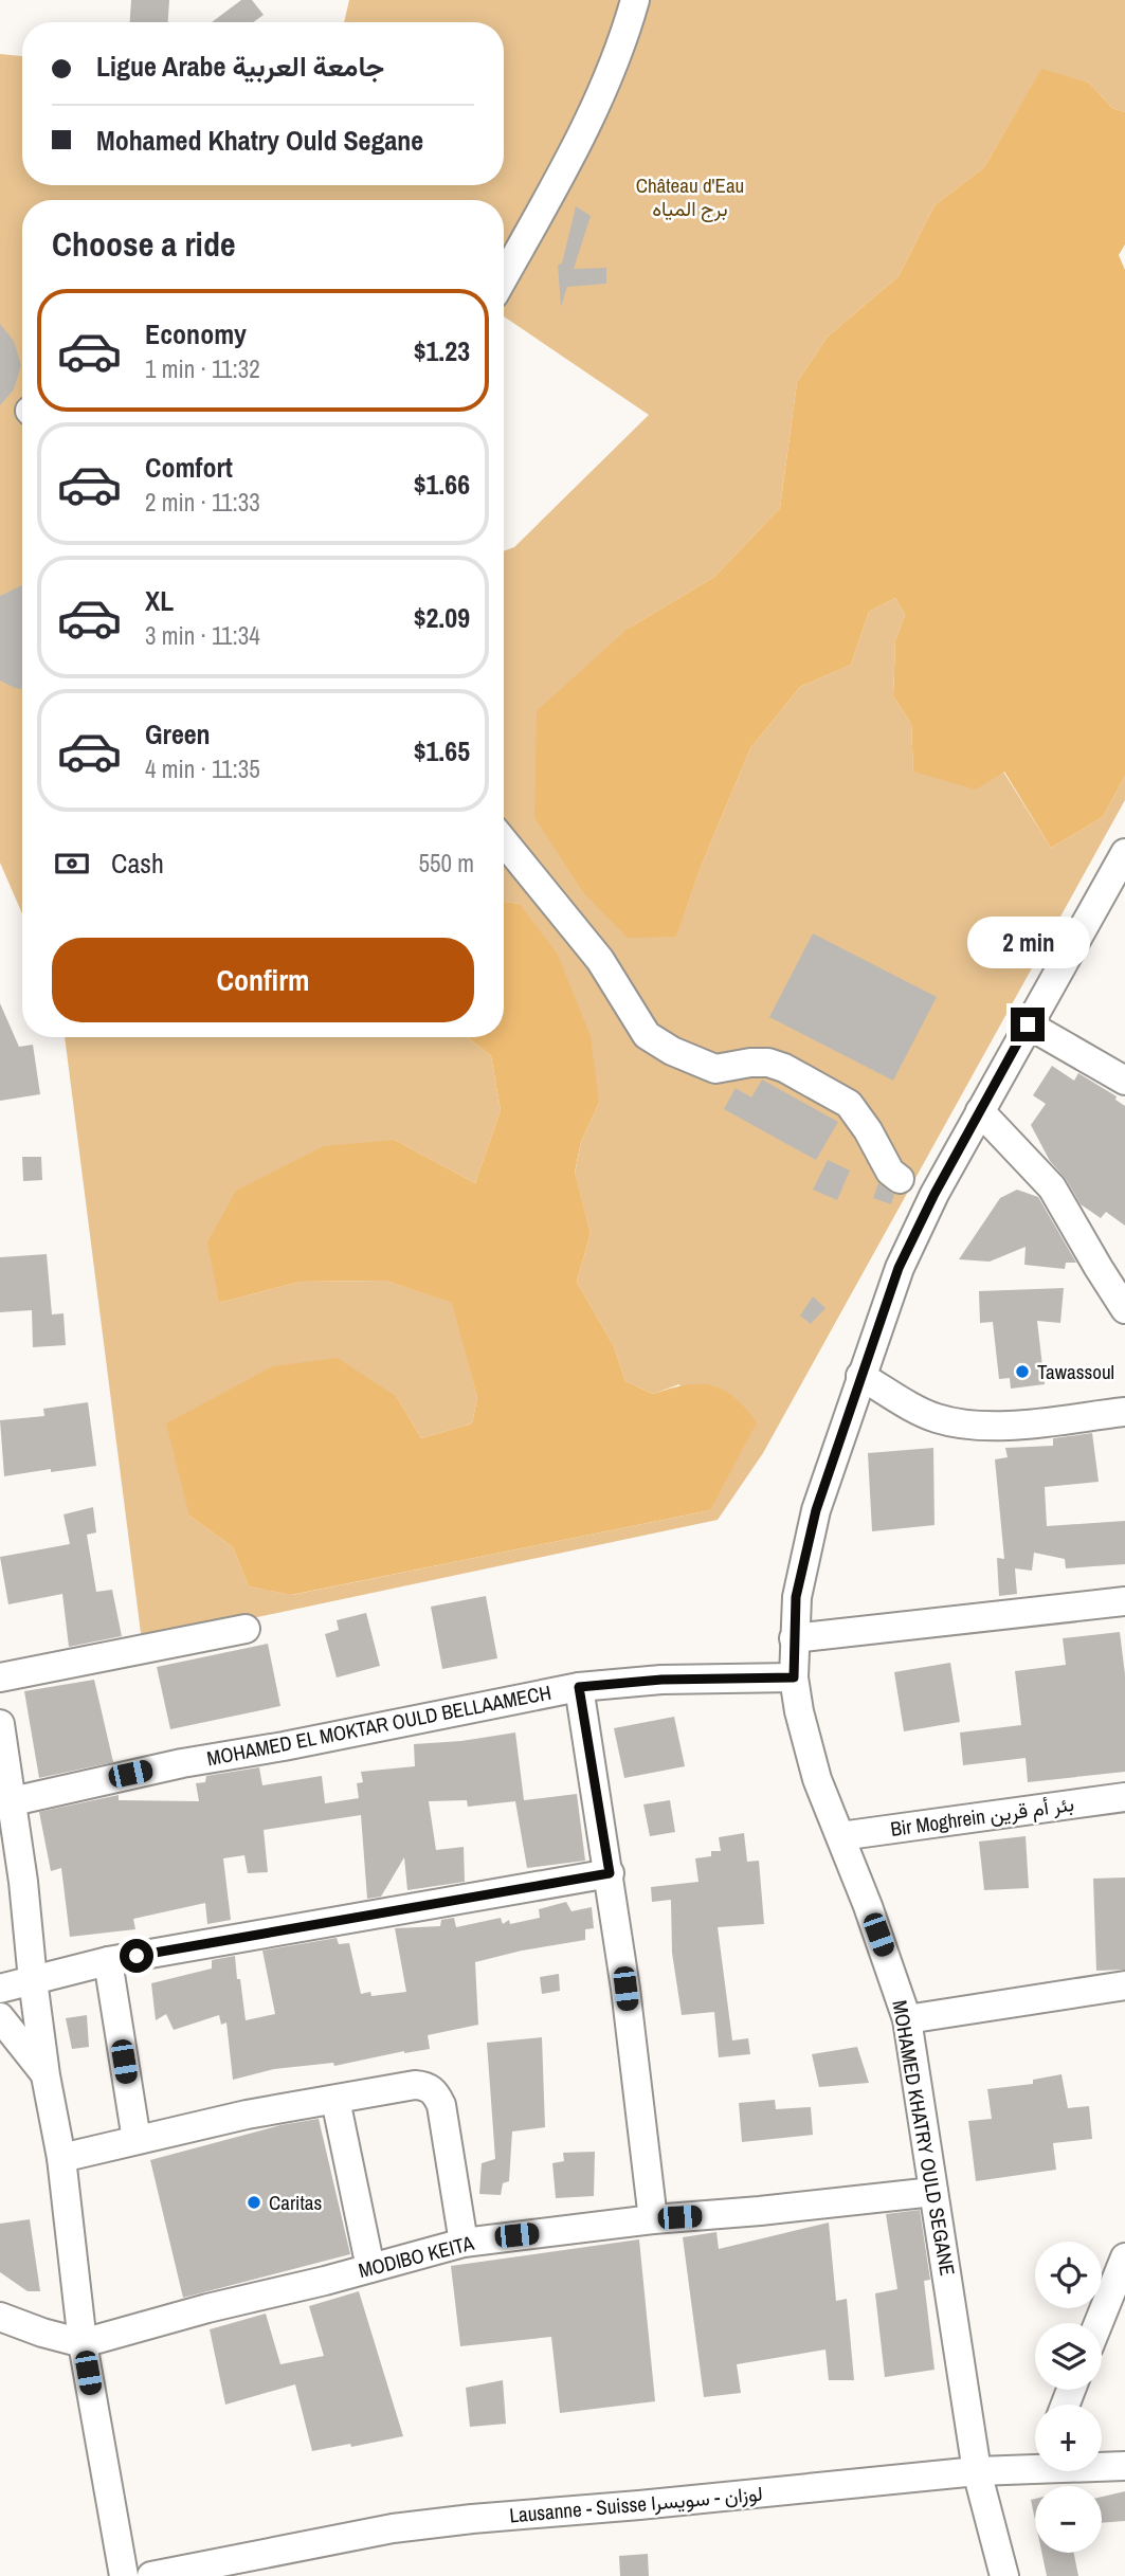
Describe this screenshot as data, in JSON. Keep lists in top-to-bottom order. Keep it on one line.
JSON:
{"streets":{"street":["MOHAMED EL MOKTAR OULD BELLAAMECH","Bir Moghrein بئر أم قرين","MOHAMED KHATRY OULD SEGANE","MODIBO KEITA","Lausanne - Suisse لوزان - سويسرا"]},"crossings":[["MOHAMED EL MOKTAR OULD BELLAAMECH","MOHAMED KHATRY OULD SEGANE"],["Bir Moghrein بئر أم قرين","MOHAMED KHATRY OULD SEGANE"],["MOHAMED KHATRY OULD SEGANE","MODIBO KEITA"],["MOHAMED KHATRY OULD SEGANE","Lausanne - Suisse لوزان - سويسرا"]],"parks":["Château d'Eau برج المياه"],"places":["Tawassoul","Caritas"],"page":{"banner":["Ligue Arabe جامعة العربية","Mohamed Khatry Ould Segane"],"heading":"Choose a ride","list":[{"name":"Economy","note":"1 min · 11:32","value":"$1.23"},{"name":"Comfort","note":"2 min · 11:33","value":"$1.66"},{"name":"XL","note":"3 min · 11:34","value":"$2.09"},{"name":"Green","note":"4 min · 11:35","value":"$1.65"}],"pay":["Cash","550 m"],"bubble":"2 min","buttons":"Confirm","map_buttons":["+","−"]}}
